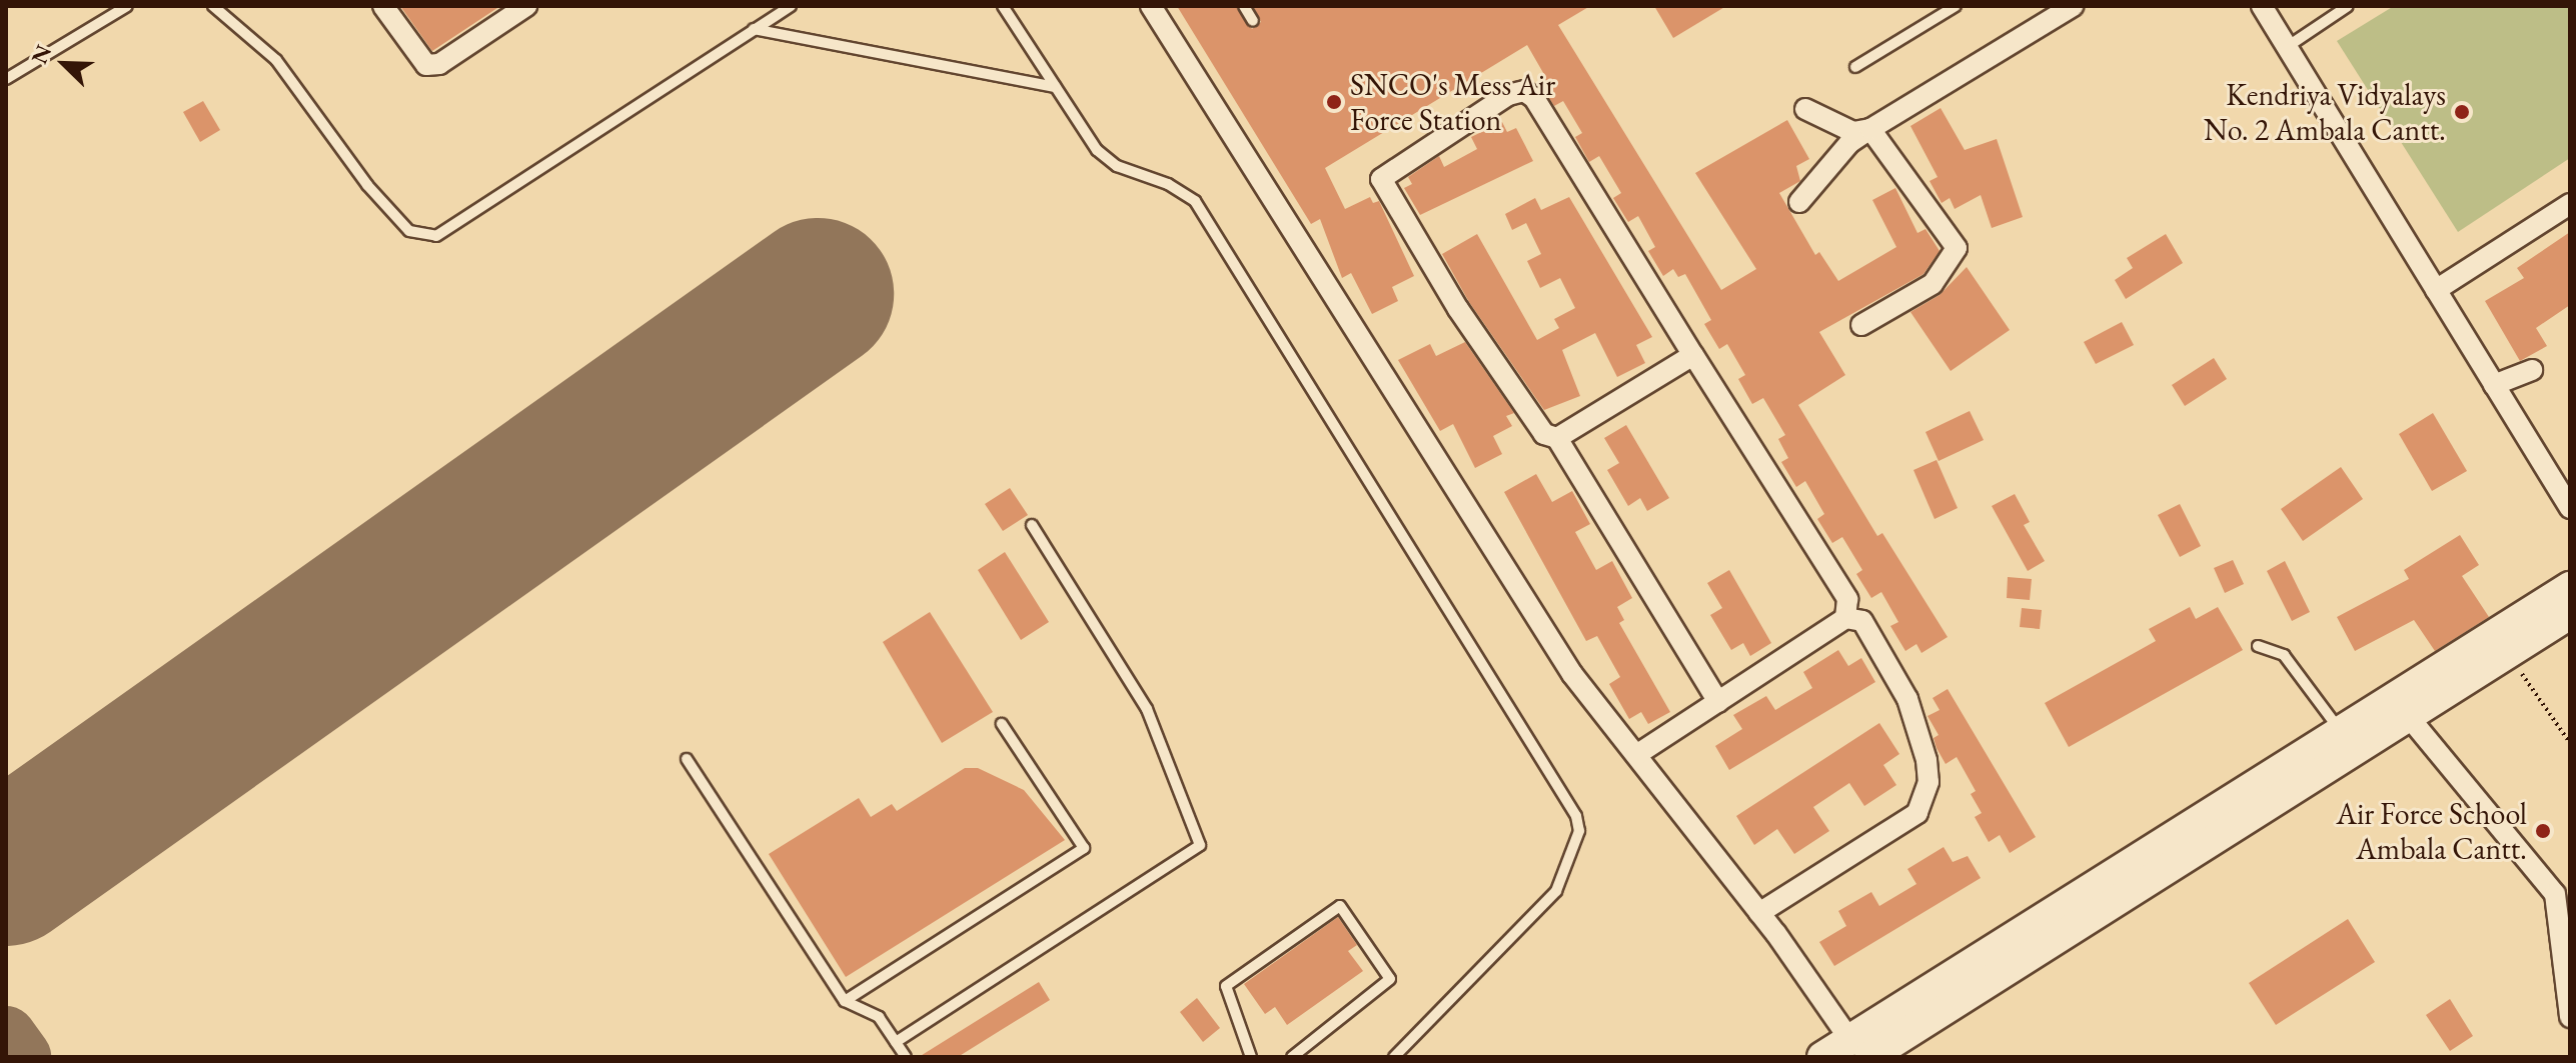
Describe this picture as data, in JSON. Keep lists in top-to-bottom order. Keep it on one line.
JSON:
{"places":["SNCO's Mess Air Force Station","Kendriya Vidyalays No. 2 Ambala Cantt.","Air Force School Ambala Cantt."],"north":"top left"}
